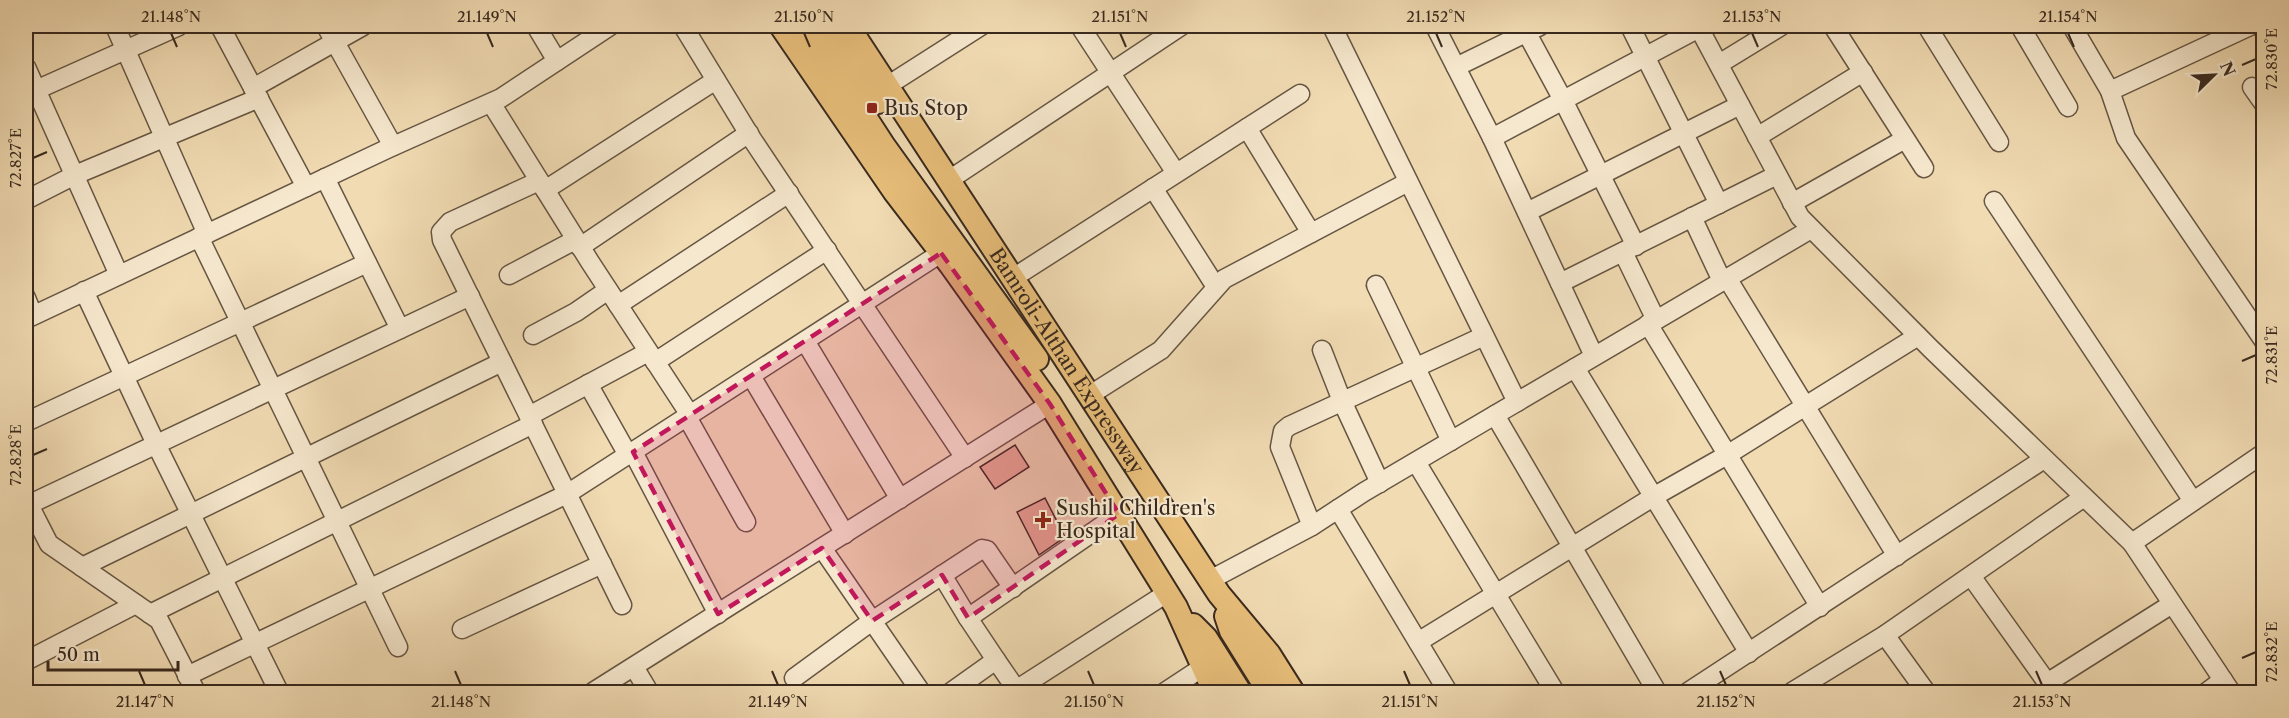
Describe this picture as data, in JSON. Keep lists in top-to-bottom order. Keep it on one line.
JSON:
{"streets":{"main road":["Bamroli-Althan Expressway"]},"places":{"transit":["Bus Stop"],"health":["Sushil Children's Hospital"]},"scale_bar":"50 m","north":"top right","coordinates":["21.148°N","21.149°N","21.150°N","21.151°N","21.152°N","21.153°N","21.154°N","72.830°E","72.827°E","72.831°E","72.828°E","72.832°E","21.147°N"]}
